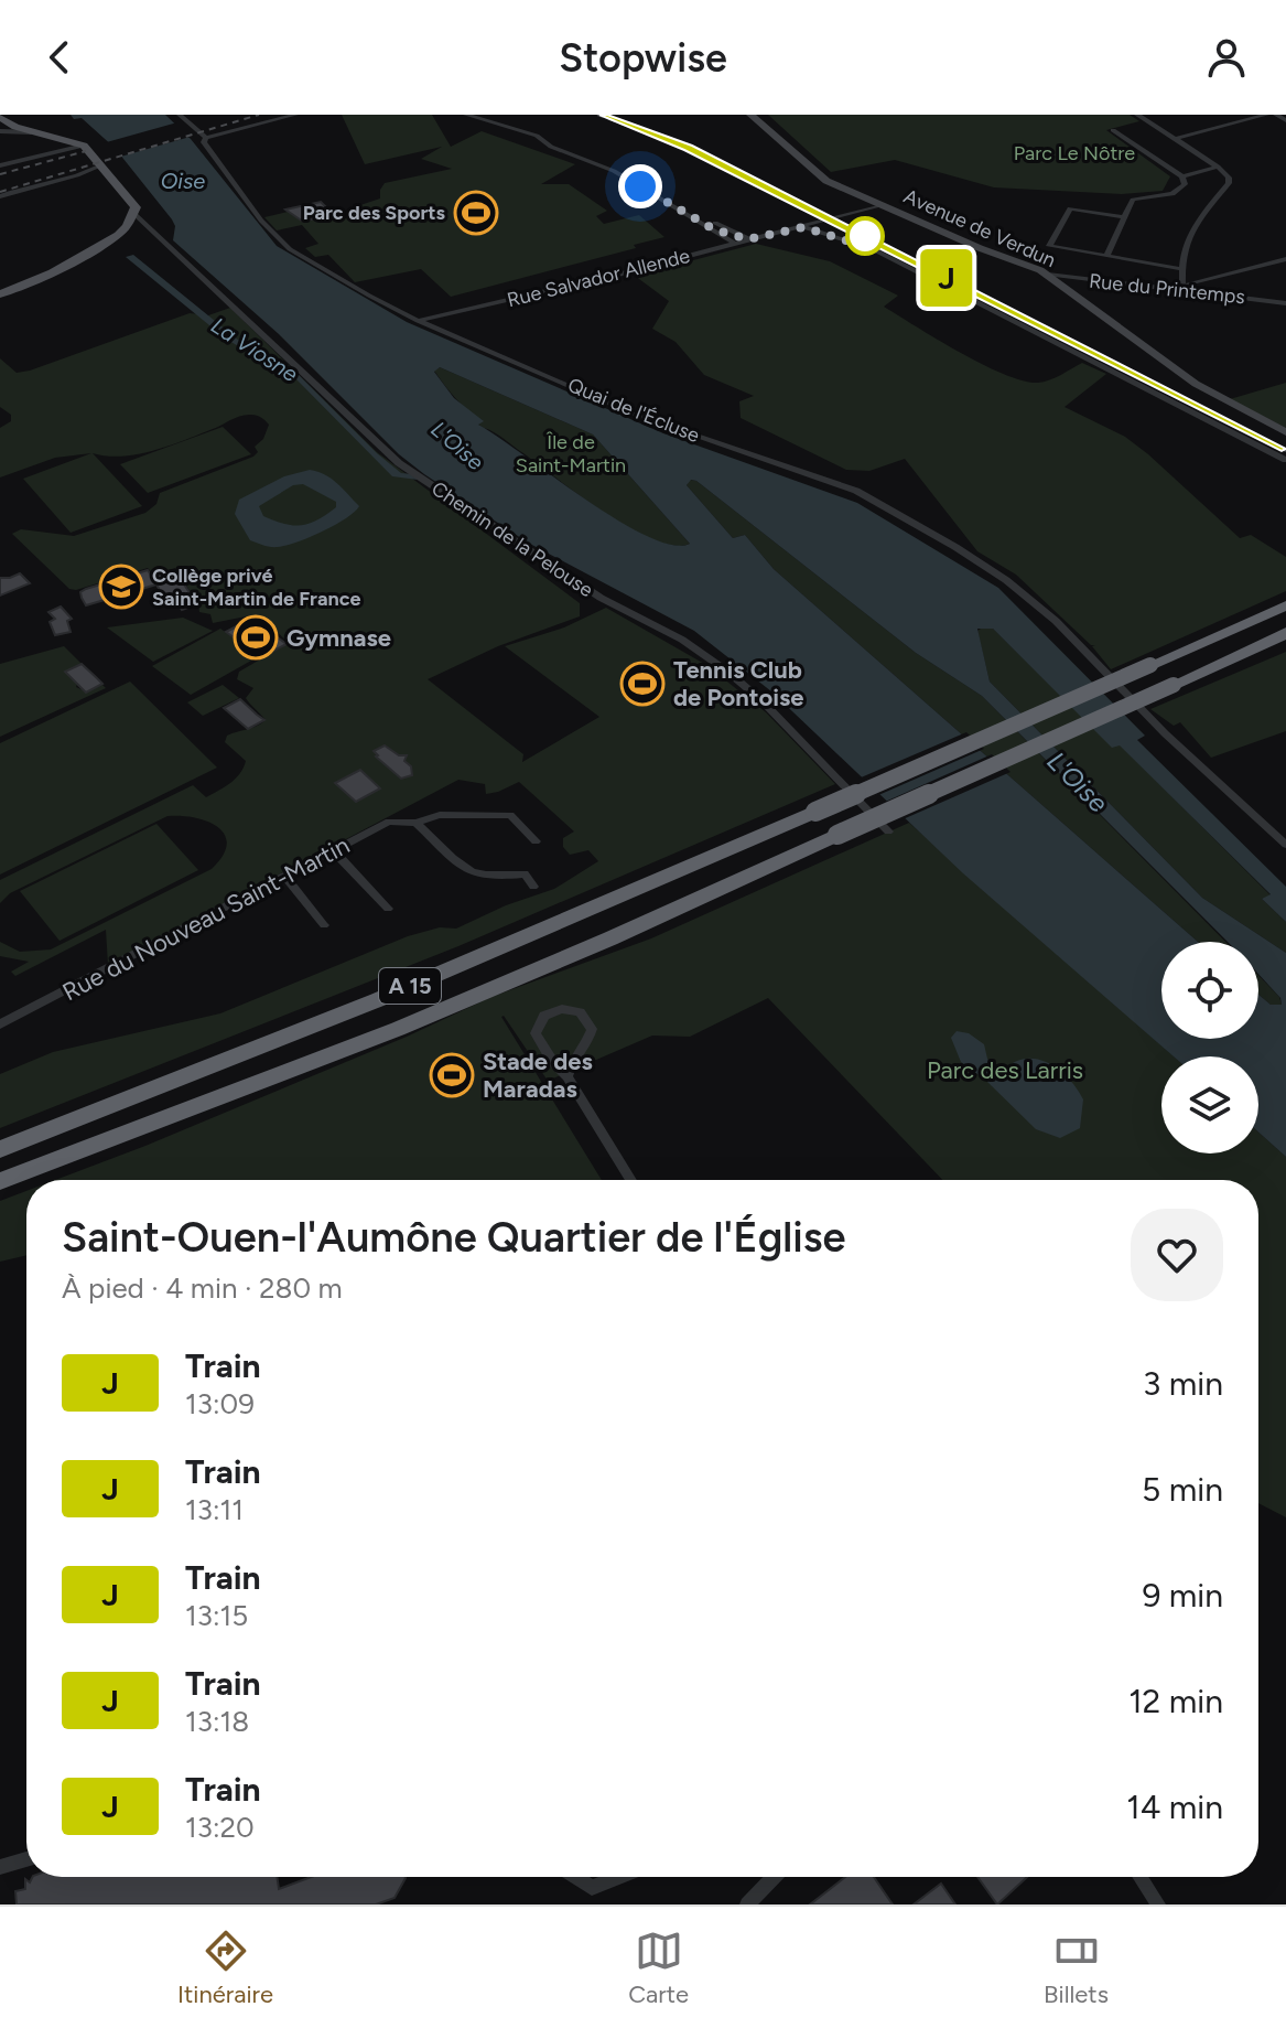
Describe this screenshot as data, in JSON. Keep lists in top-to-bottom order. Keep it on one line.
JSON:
{"streets":{"highway":["A 15"],"main road":["Avenue de Verdun"],"street":["Rue Salvador Allende","Rue du Printemps","Quai de l'Écluse","Chemin de la Pelouse","Rue du Nouveau Saint-Martin"]},"crossings":[["Avenue de Verdun","Rue Salvador Allende"],["Avenue de Verdun","Rue du Printemps"],["Rue Salvador Allende","Quai de l'Écluse"]],"water":["Oise","La Viosne","L'Oise"],"parks":["Parc Le Nôtre","Île de Saint-Martin","Parc des Larris"],"places":{"sports":["Parc des Sports","Gymnase","Tennis Club de Pontoise","Stade des Maradas"],"school or university":["Collège privé Saint-Martin de France"]},"page":{"header":"Stopwise","on_map":"J","heading":["Saint-Ouen-l'Aumône Quartier de l'Église","À pied · 4 min · 280 m"],"list":[{"mark":"J","name":"Train","note":"13:09","value":"3 min"},{"mark":"J","name":"Train","note":"13:11","value":"5 min"},{"mark":"J","name":"Train","note":"13:15","value":"9 min"},{"mark":"J","name":"Train","note":"13:18","value":"12 min"},{"mark":"J","name":"Train","note":"13:20","value":"14 min"}],"tabs":["Itinéraire","Carte","Billets"]}}
